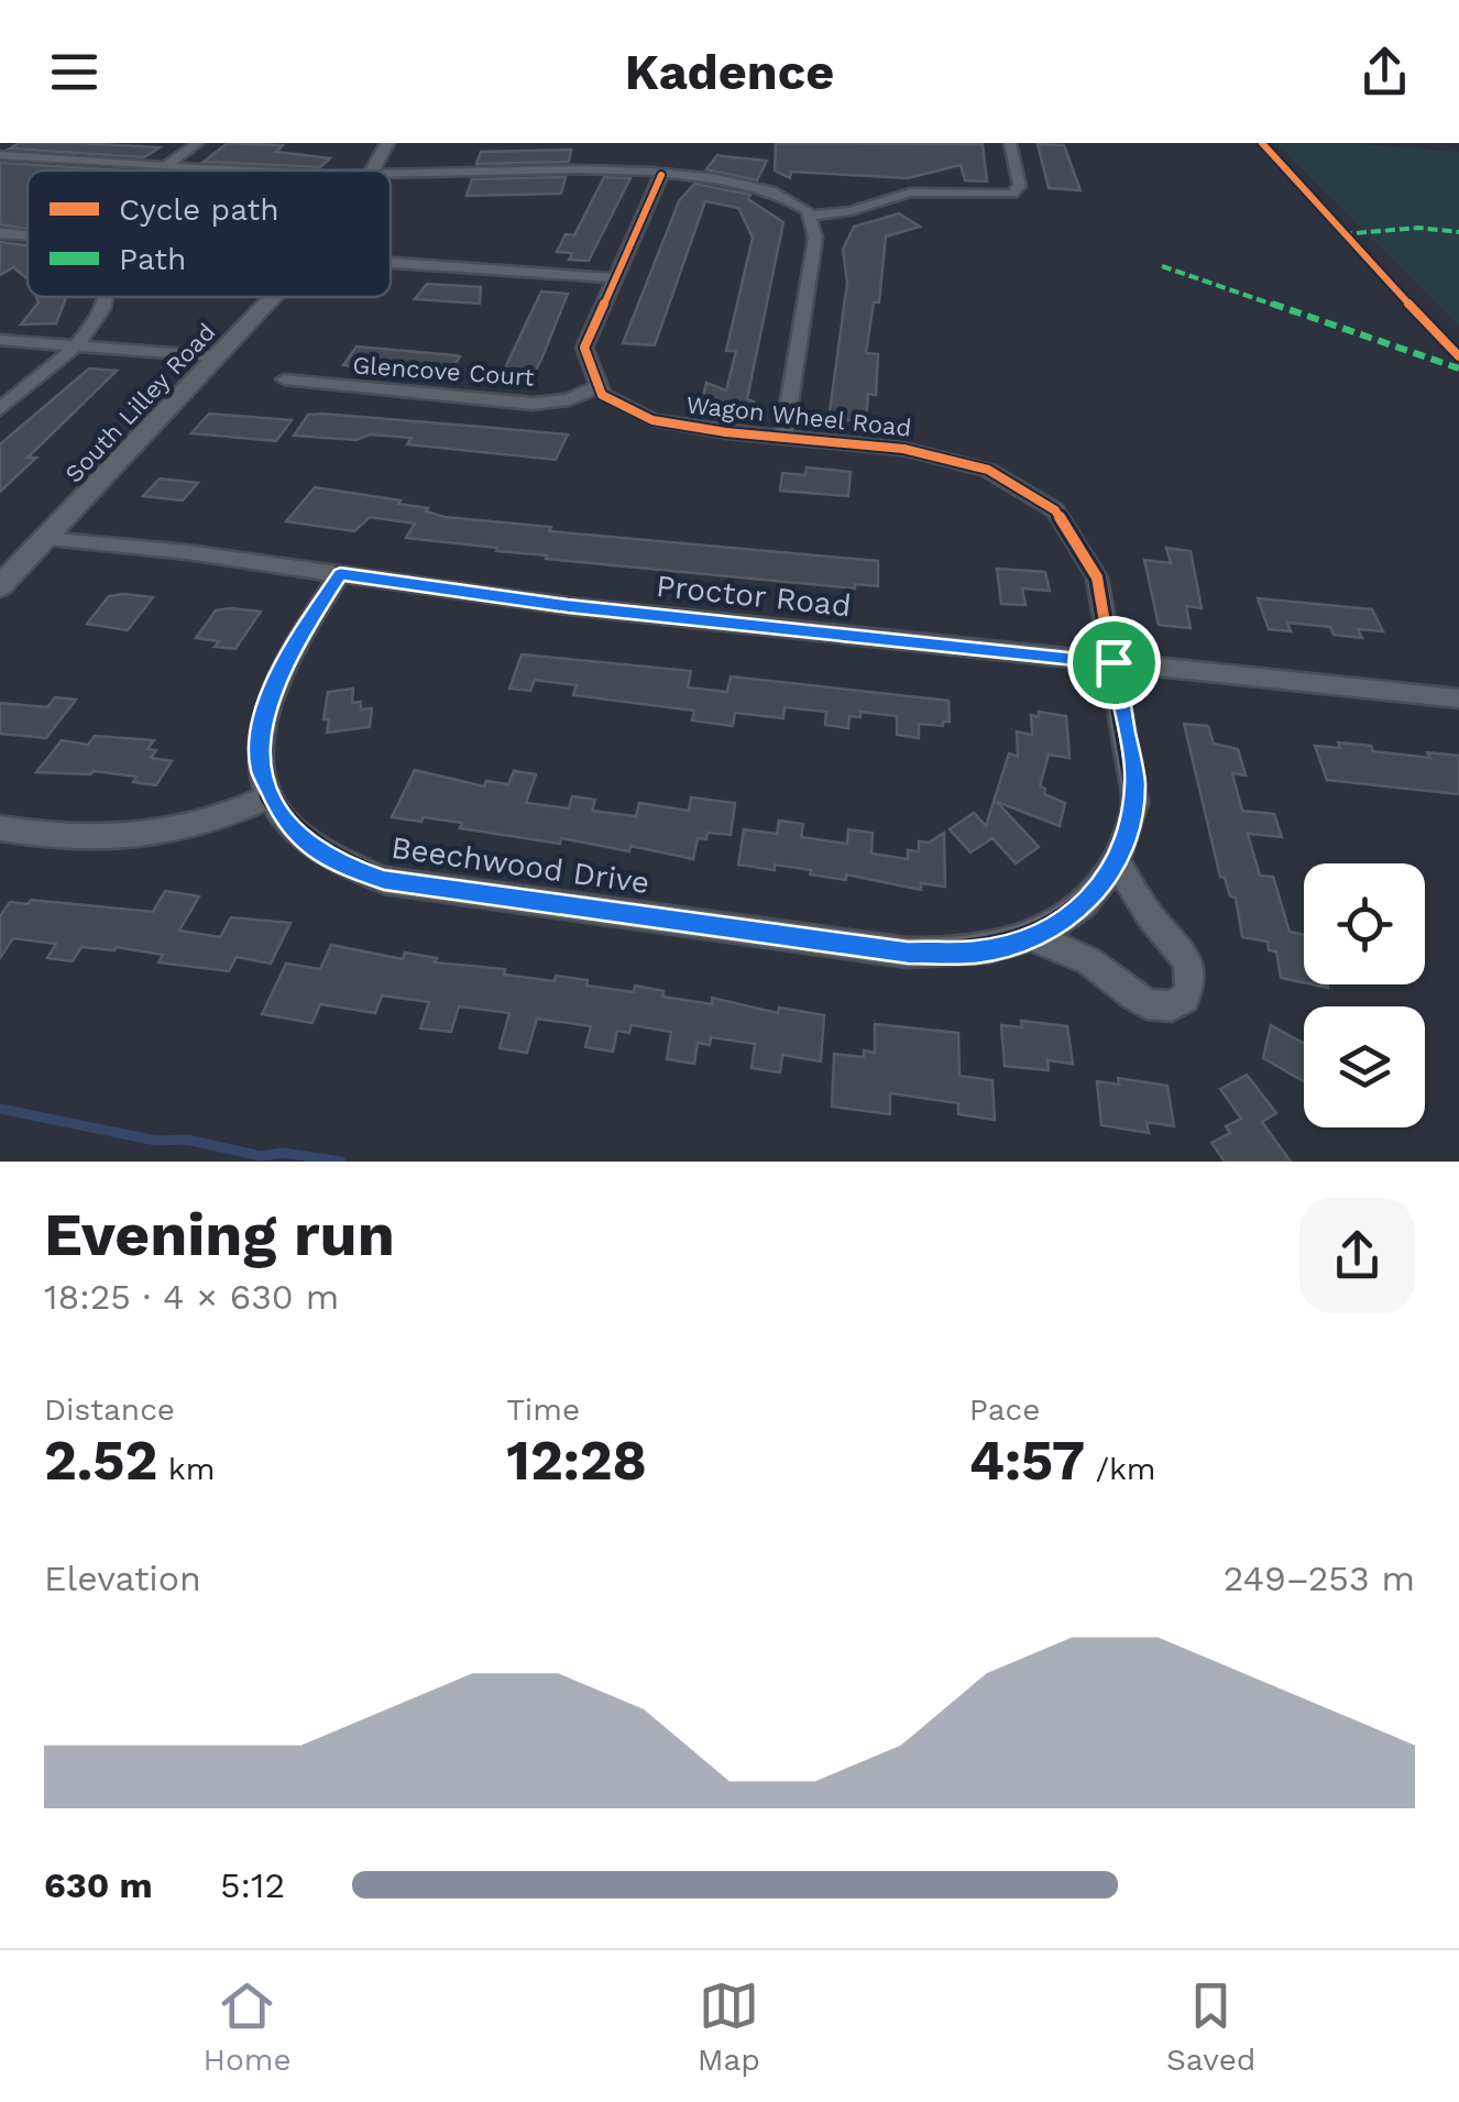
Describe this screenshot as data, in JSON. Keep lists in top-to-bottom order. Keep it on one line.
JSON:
{"streets":{"street":["Glencove Court","South Lilley Road","Wagon Wheel Road","Proctor Road","Beechwood Drive"]},"crossings":[["Glencove Court","Wagon Wheel Road"],["South Lilley Road","Proctor Road"],["Wagon Wheel Road","Proctor Road"],["Wagon Wheel Road","Beechwood Drive"],["Proctor Road","Beechwood Drive"]],"legend":["Cycle path","Path"],"page":{"header":"Kadence","heading":["Evening run","18:25 · 4 × 630 m"],"stats":[["Distance","2.52 km"],["Time","12:28"],["Pace","4:57 /km"]],"chart":["Elevation","249–253 m"],"list":[{"name":"630 m","note":"5:12"}],"tabs":["Home","Map","Saved"]}}
